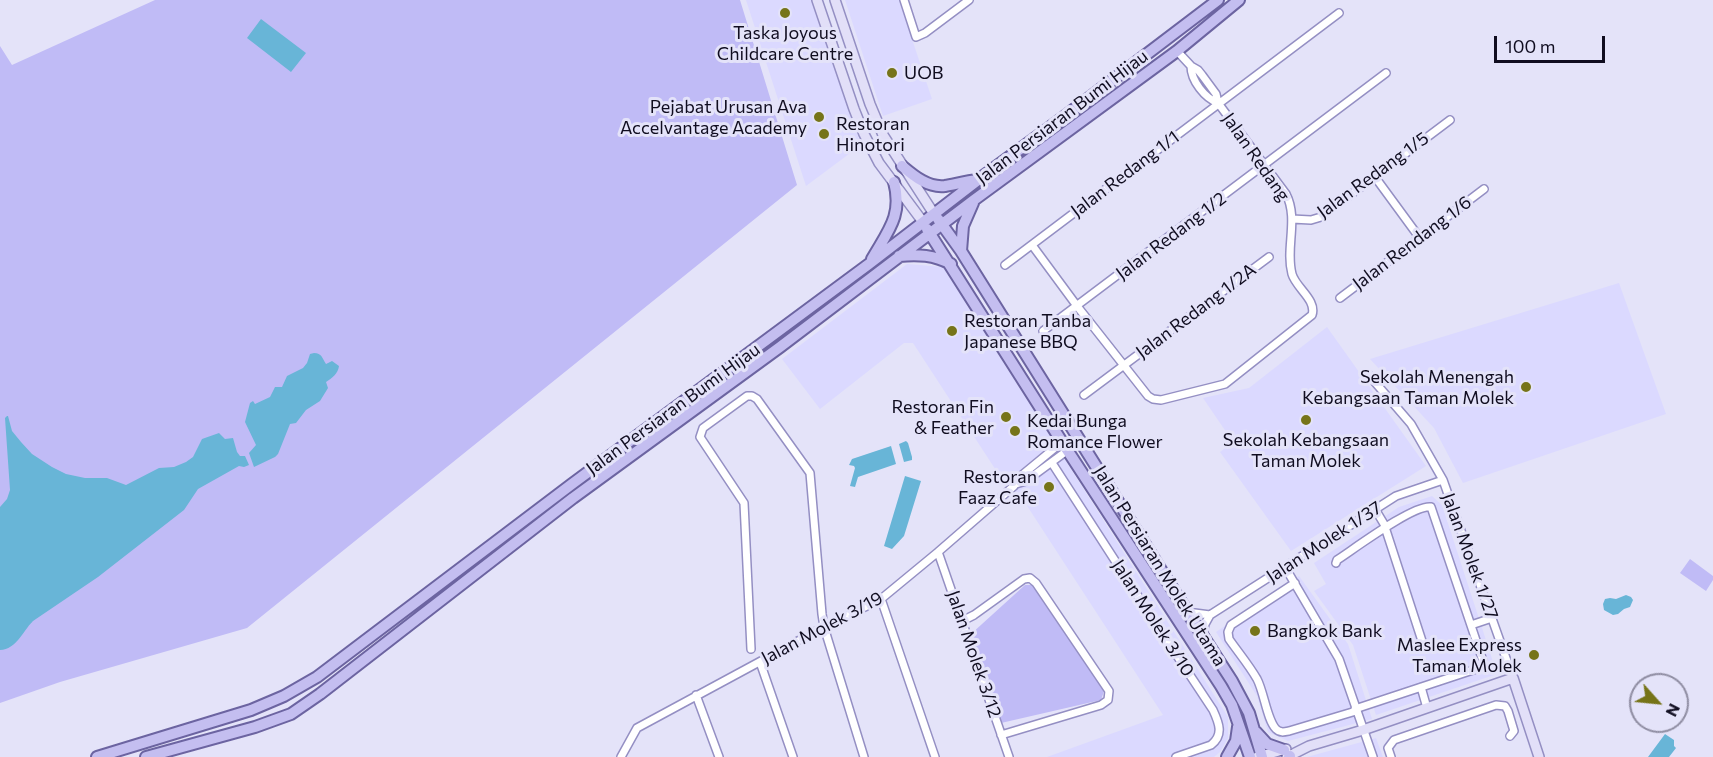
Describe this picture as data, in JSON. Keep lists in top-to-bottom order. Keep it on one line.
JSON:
{"streets":{"main road":["Jalan Persiaran Bumi Hijau","Jalan Molek 1/27","Jalan Persiaran Molek Utama"],"street":["Jalan Redang","Jalan Redang 1/1","Jalan Redang 1/5","Jalan Redang 1/2","Jalan Rendang 1/6","Jalan Redang 1/2A","Jalan Molek 1/37","Jalan Molek 3/10","Jalan Molek 3/19","Jalan Molek 3/12"]},"crossings":[["Jalan Persiaran Bumi Hijau","Jalan Redang"],["Jalan Persiaran Bumi Hijau","Jalan Persiaran Molek Utama"],["Jalan Redang","Jalan Redang 1/1"],["Jalan Redang","Jalan Redang 1/5"],["Jalan Redang","Jalan Redang 1/2"],["Jalan Redang","Jalan Redang 1/2A"],["Jalan Molek 1/37","Jalan Molek 1/27"],["Jalan Molek 3/10","Jalan Molek 3/19"],["Jalan Molek 3/19","Jalan Molek 3/12"]],"places":["Taska Joyous Childcare Centre","UOB","Pejabat Urusan Ava Accelvantage Academy","Restoran Hinotori","Restoran Tanba Japanese BBQ","Sekolah Menengah Kebangsaan Taman Molek","Restoran Fin & Feather","Sekolah Kebangsaan Taman Molek","Kedai Bunga Romance Flower","Restoran Faaz Cafe","Bangkok Bank","Maslee Express Taman Molek"],"scale_bar":"100 m","north":"bottom right"}
